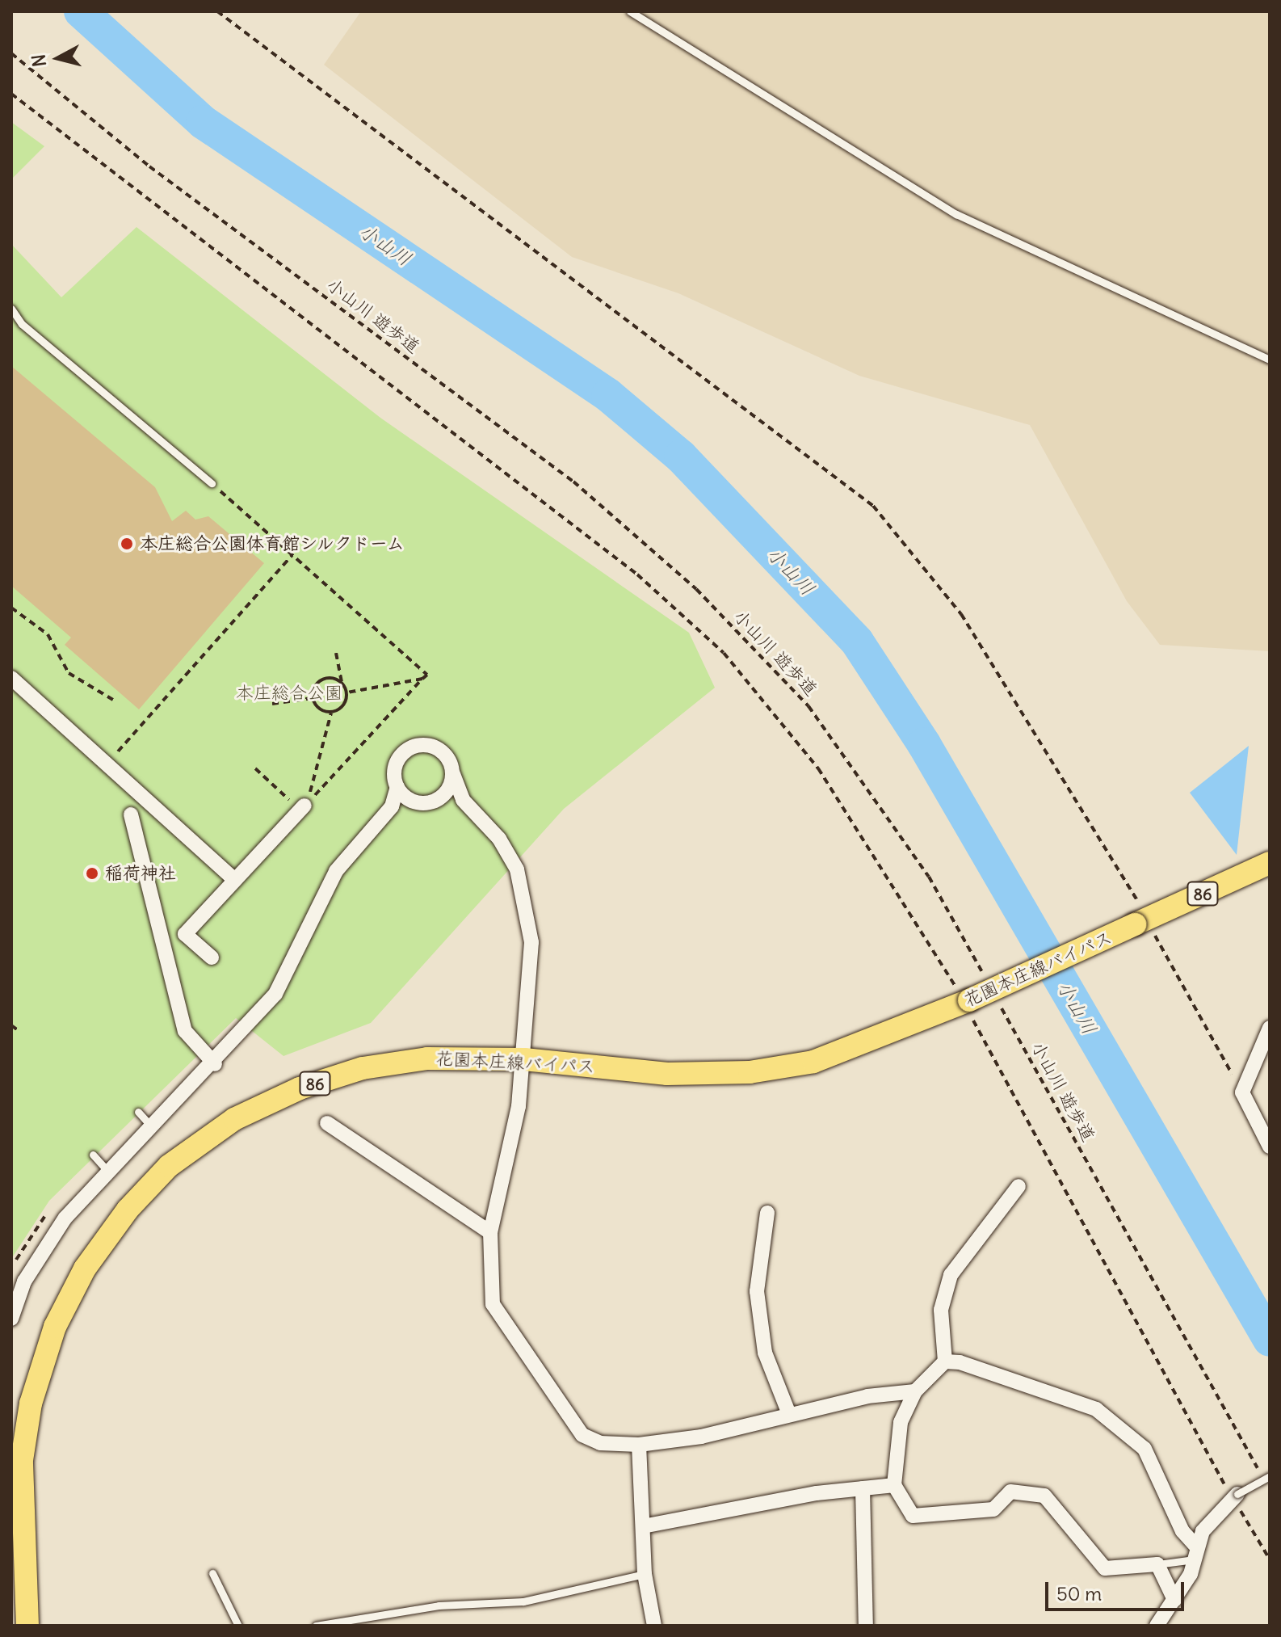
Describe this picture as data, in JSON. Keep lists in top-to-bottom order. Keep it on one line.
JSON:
{"streets":{"main road":["86","花園本庄線バイパス"],"path":["小山川 遊歩道"]},"water":["小山川"],"parks":["本庄総合公園"],"places":["本庄総合公園体育館シルクドーム","稲荷神社"],"scale_bar":"50 m","north":"left"}
